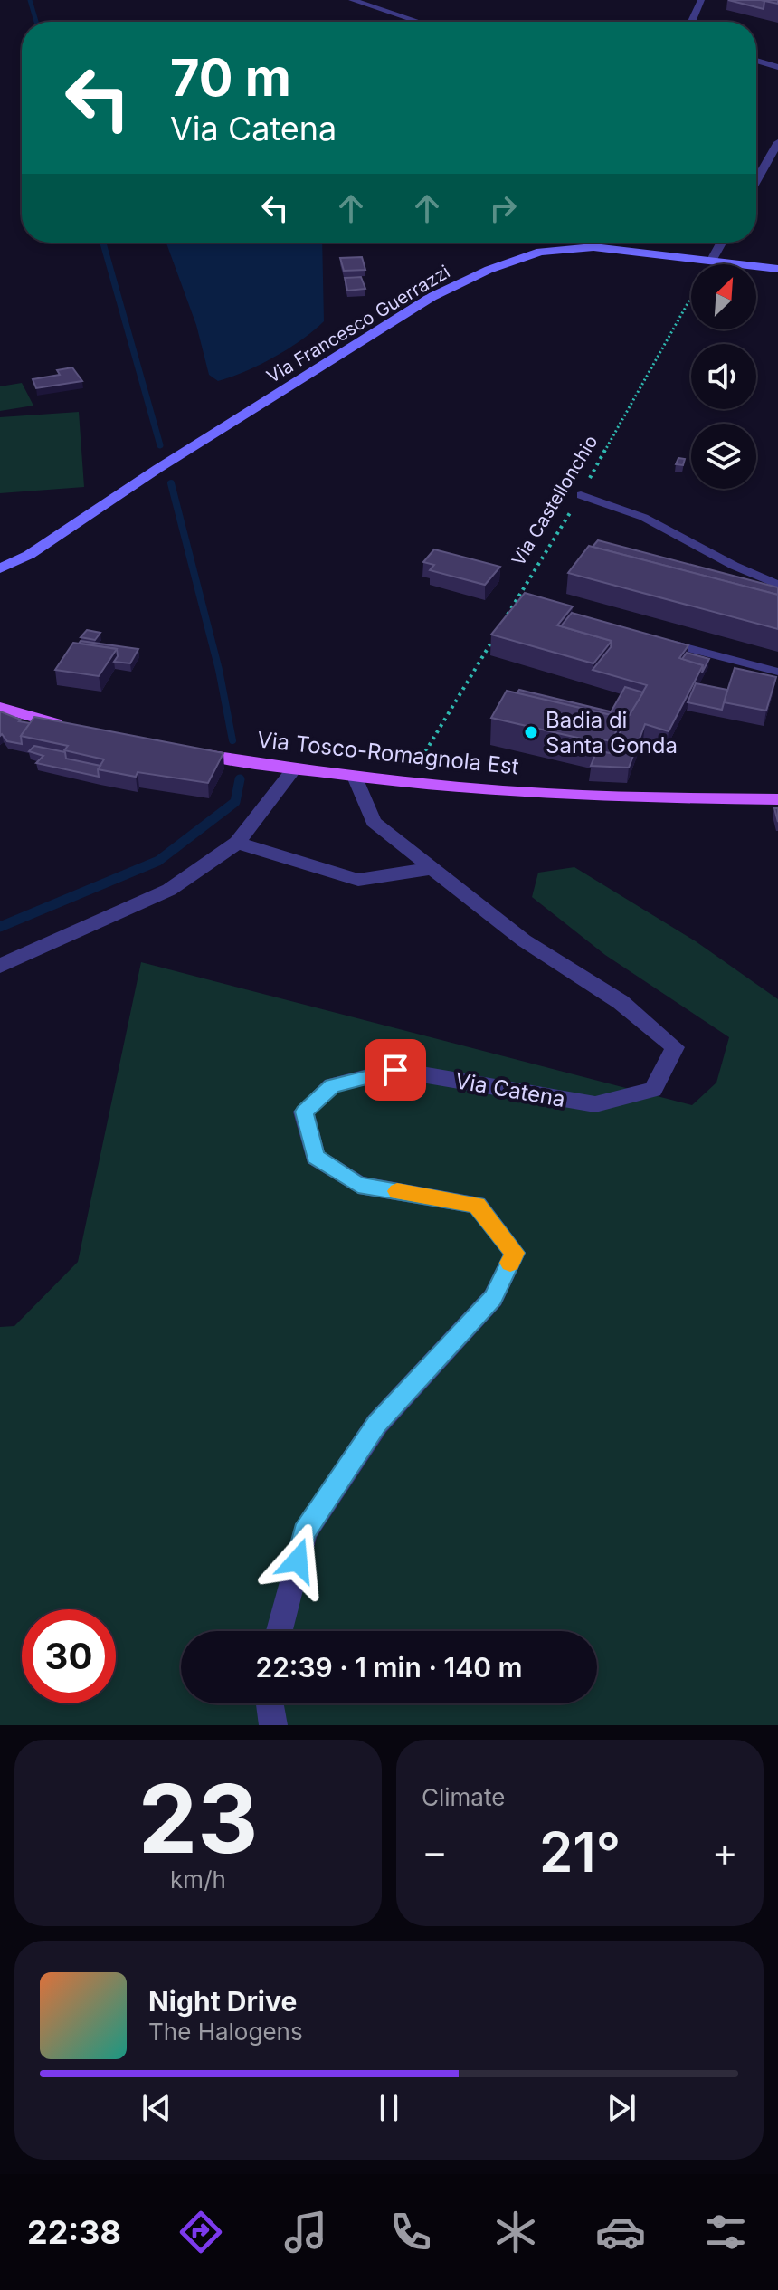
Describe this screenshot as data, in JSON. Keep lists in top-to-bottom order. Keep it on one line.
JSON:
{"streets":{"main road":["Via Francesco Guerrazzi","Via Tosco-Romagnola Est"],"street":["Via Catena"],"path":["Via Castellonchio"]},"crossings":[["Via Francesco Guerrazzi","Via Castellonchio"],["Via Tosco-Romagnola Est","Via Catena"]],"places":["Badia di Santa Gonda"],"north":"top right","page":{"turn":["70 m","Via Catena"],"limit":"30","trip":"22:39 · 1 min · 140 m","tile":[["23","km/h"],"Climate"],"heat":["−","21°","+"],"song":["Night Drive","The Halogens"],"tabs":"22:38"}}
